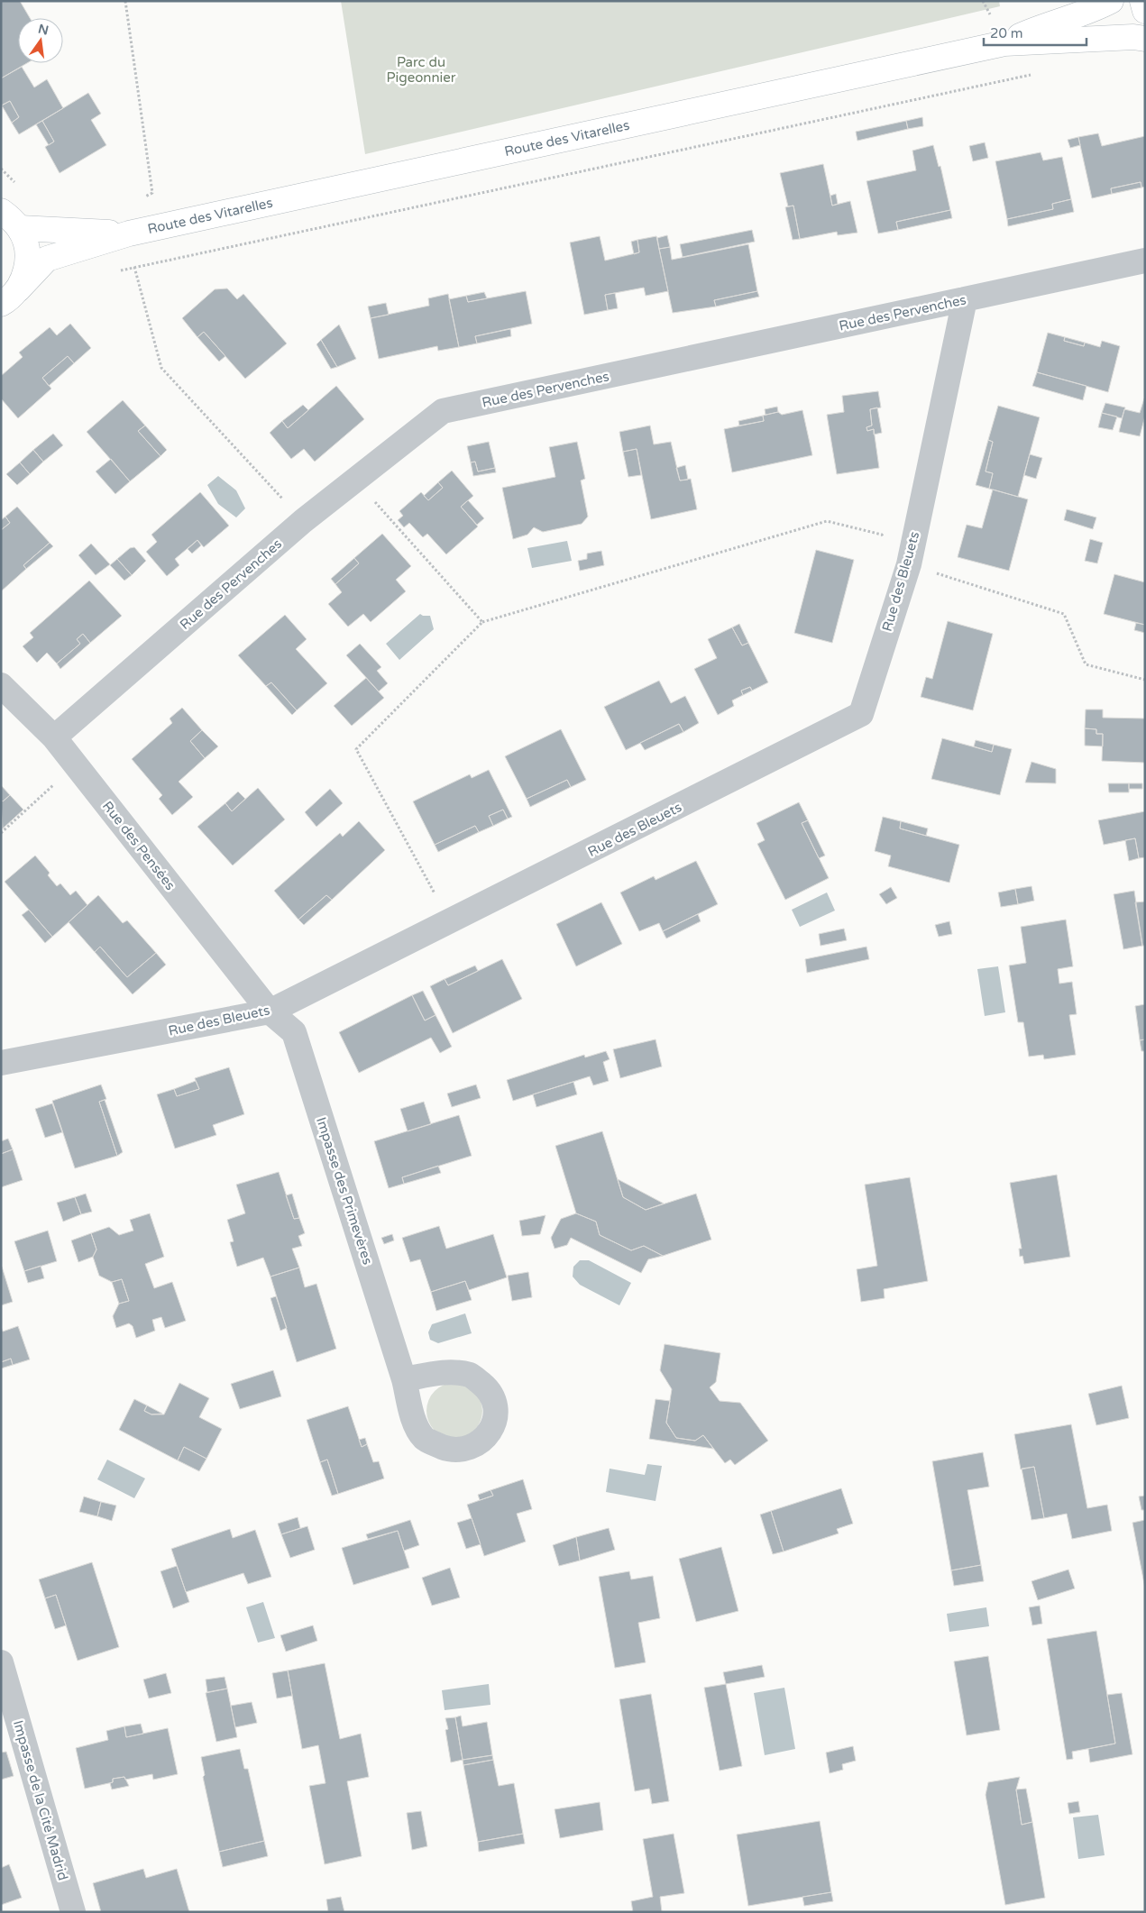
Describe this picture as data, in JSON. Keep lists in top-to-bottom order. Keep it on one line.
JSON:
{"streets":{"main road":["Route des Vitarelles"],"street":["Rue des Pervenches","Rue des Bleuets","Rue des Pensées","Impasse des Primevères","Impasse de la Cité Madrid"]},"crossings":[["Rue des Pervenches","Rue des Bleuets"],["Rue des Pervenches","Rue des Pensées"],["Rue des Bleuets","Rue des Pensées"],["Rue des Bleuets","Impasse des Primevères"],["Rue des Pensées","Impasse des Primevères"]],"parks":["Parc du Pigeonnier"],"scale_bar":"20 m","north":"top"}
